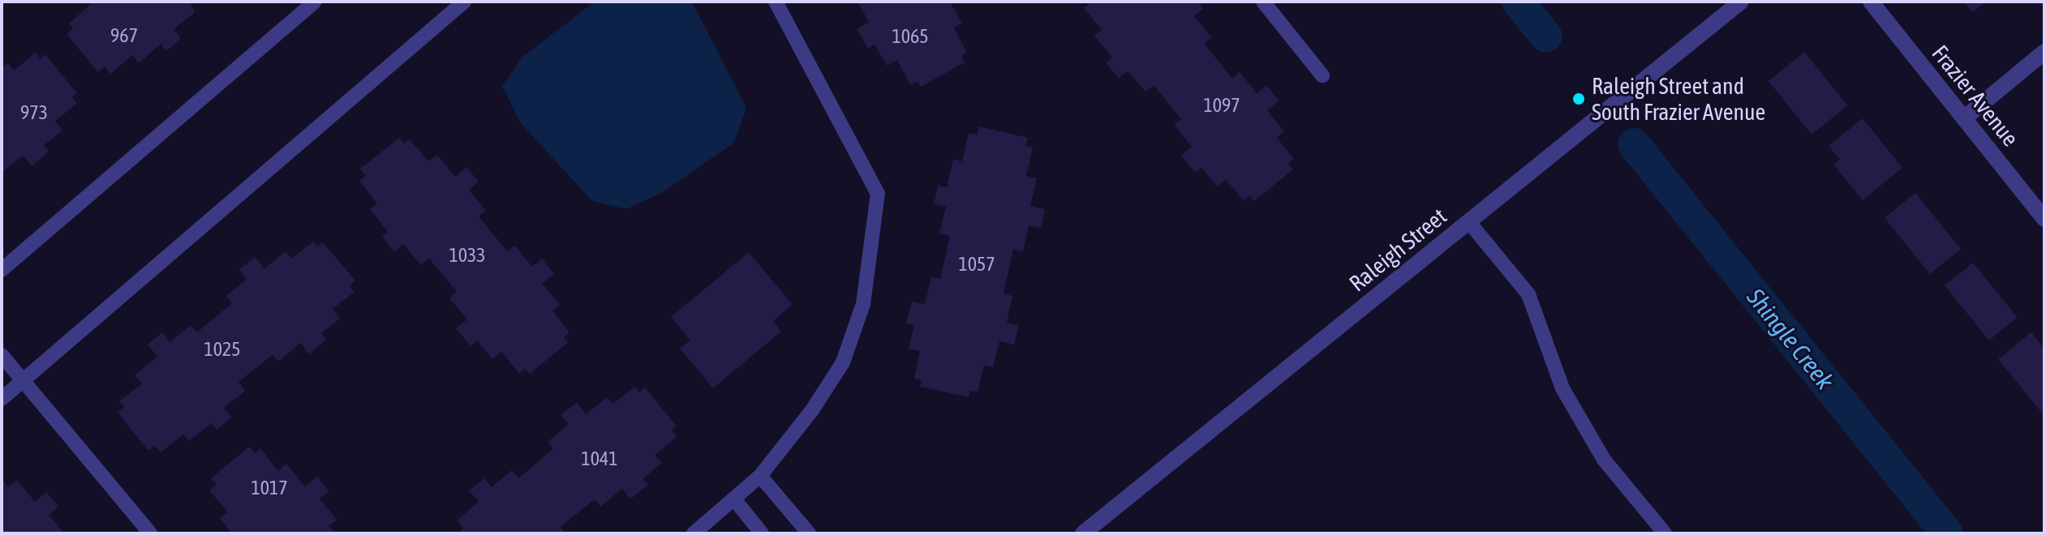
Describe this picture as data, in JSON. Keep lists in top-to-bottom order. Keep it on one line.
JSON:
{"streets":{"street":["Frazier Avenue","Raleigh Street"]},"water":["Shingle Creek"],"places":["Raleigh Street and South Frazier Avenue"],"house_numbers":["967","1065","1097","973","1033","1057","1025","1041","1017"]}
